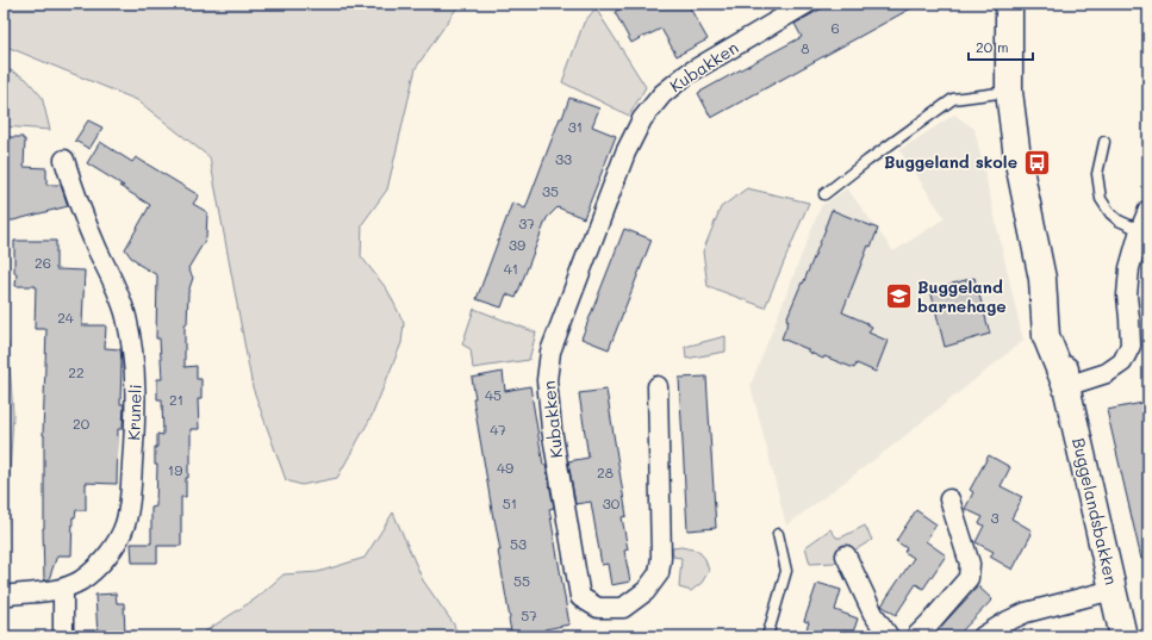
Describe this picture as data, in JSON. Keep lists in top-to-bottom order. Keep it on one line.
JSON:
{"streets":{"street":["Kubakken","Kruneli","Buggelandsbakken"]},"places":{"bus stop":["Buggeland skole"],"school or university":["Buggeland barnehage"]},"house_numbers":["6","8","31","33","35","37","39","26","41","24","22","45","21","20","47","49","19","28","51","30","3","53","55","57"],"scale_bar":"20 m"}
